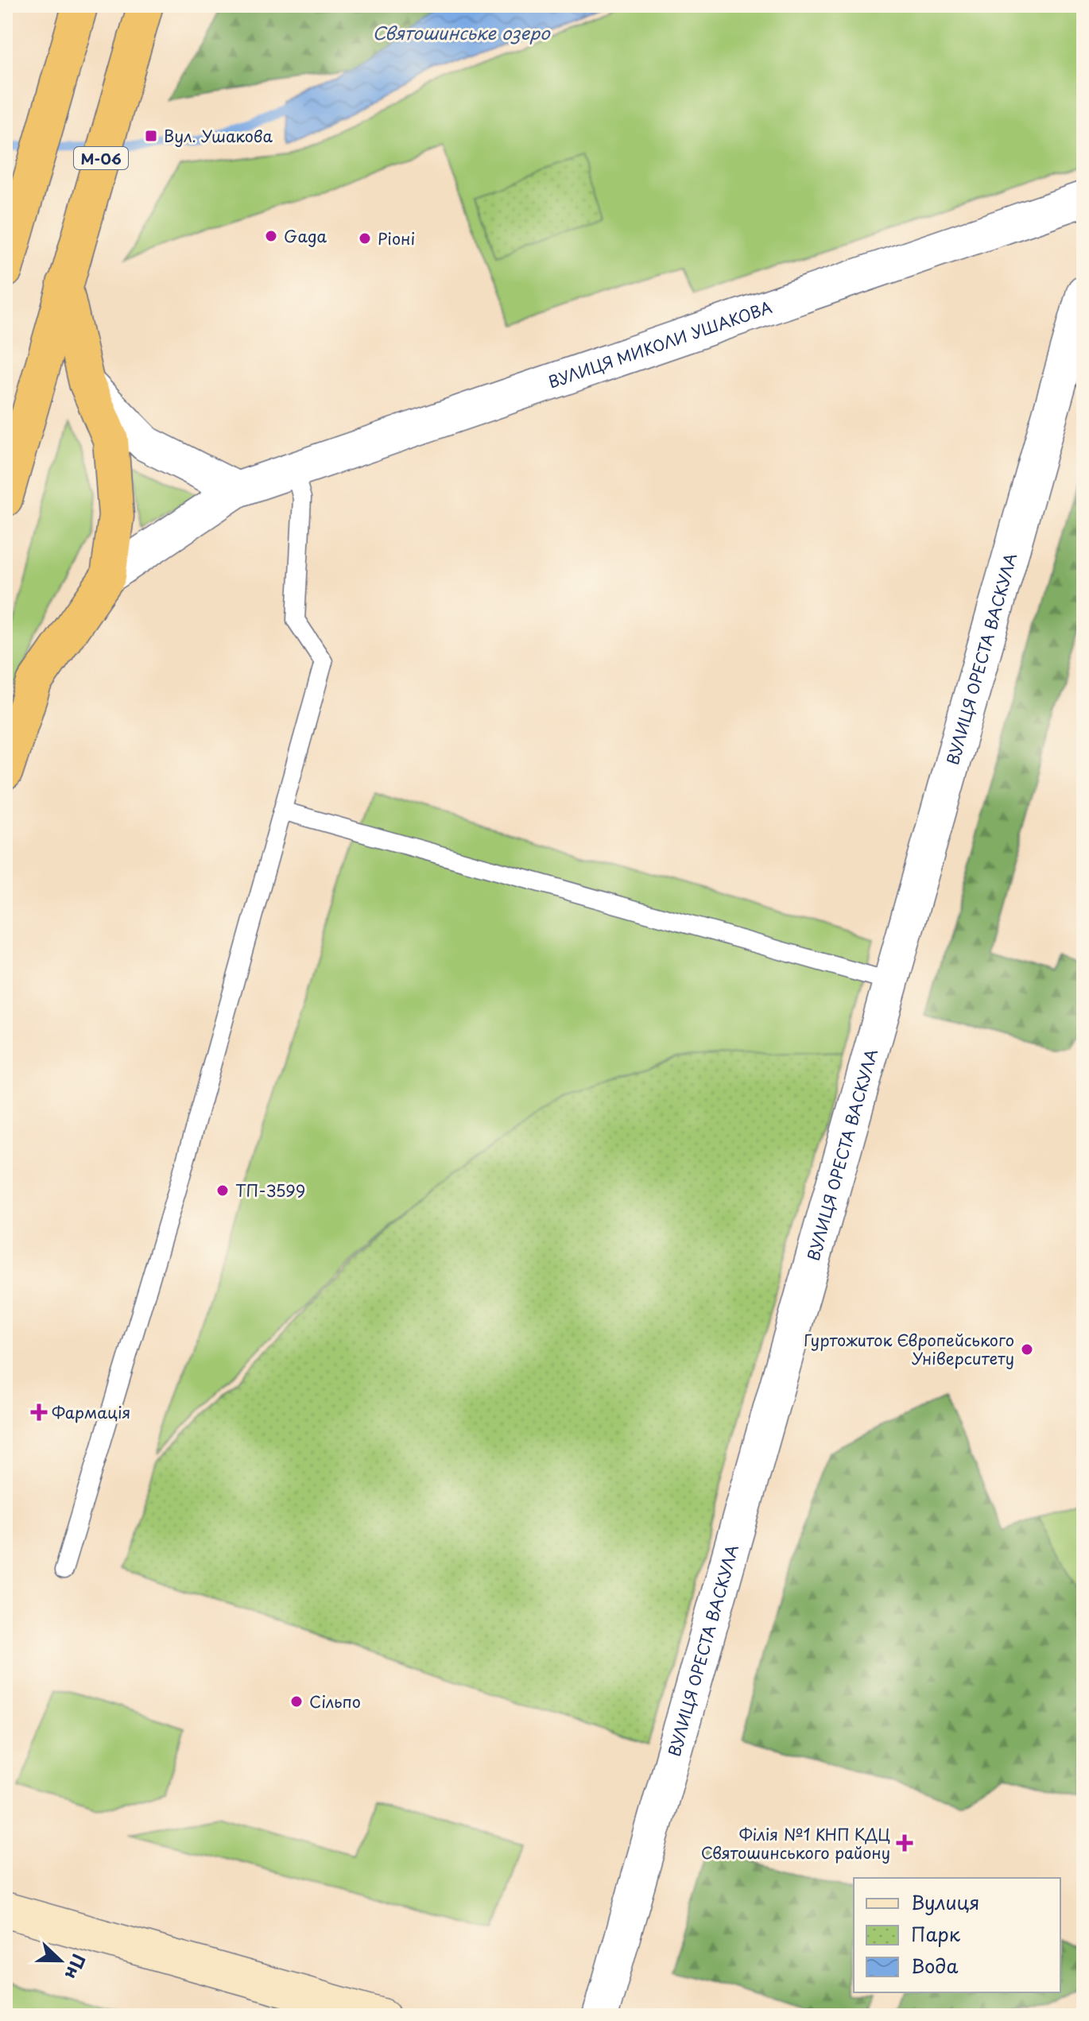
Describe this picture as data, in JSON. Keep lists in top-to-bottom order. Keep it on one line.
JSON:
{"streets":{"highway":["М-06"],"street":["ВУЛИЦЯ МИКОЛИ УШАКОВА","ВУЛИЦЯ ОРЕСТА ВАСКУЛА"]},"water":["Святошинське озеро"],"places":{"transit":["Вул. Ушакова"],"other":["Gaga","Ріоні","ТП-3599","Гуртожиток Європейського Університету","Сільпо"],"health":["Фармація","Філія №1 КНП КДЦ Святошинського району"]},"legend":["Вулиця","Парк","Вода"],"north":"right"}
